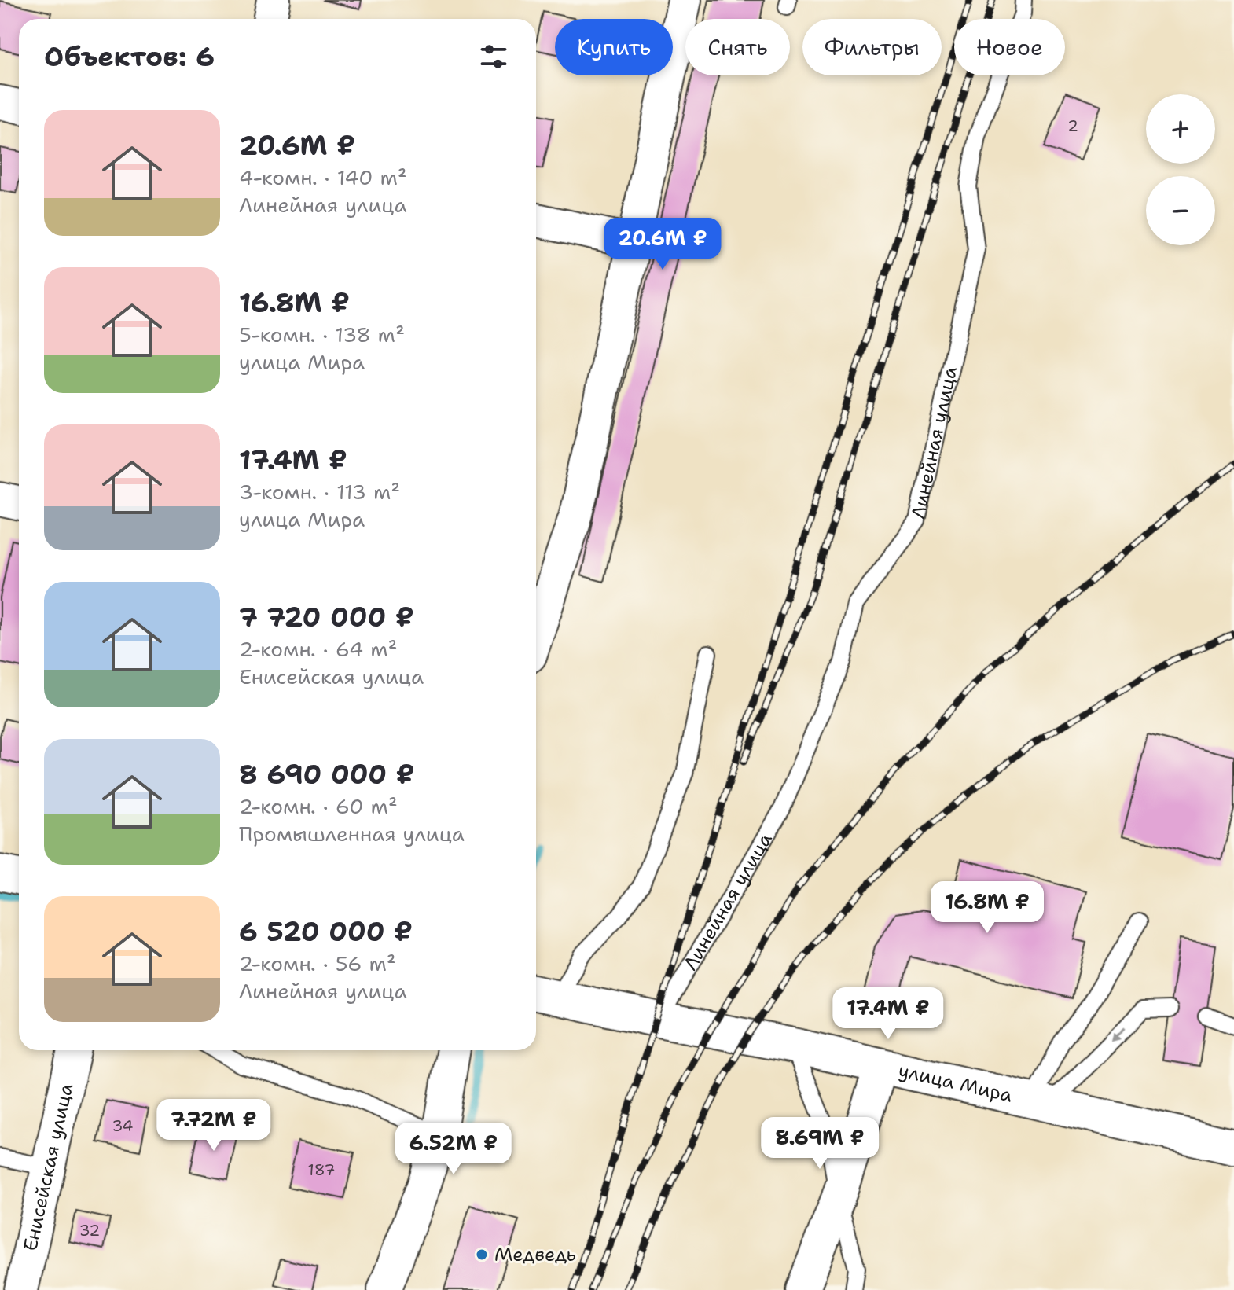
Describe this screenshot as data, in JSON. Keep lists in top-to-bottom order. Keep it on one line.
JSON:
{"streets":{"main road":["улица Мира"],"street":["Енисейская улица"],"lane":["Линейная улица"]},"crossings":[["Линейная улица","улица Мира"]],"places":["Медведь"],"house_numbers":["2","34","187","32"],"page":{"chip":["Купить","Снять","Фильтры","Новое"],"heading":"Объектов: 6","map_buttons":["+","−"],"list":[{"name":"20.6M ₽","note":"4-комн. · 140 m² · Линейная улица"},{"name":"16.8M ₽","note":"5-комн. · 138 m² · улица Мира"},{"name":"17.4M ₽","note":"3-комн. · 113 m² · улица Мира"},{"name":"7 720 000 ₽","note":"2-комн. · 64 m² · Енисейская улица"},{"name":"8 690 000 ₽","note":"2-комн. · 60 m² · Промышленная улица"},{"name":"6 520 000 ₽","note":"2-комн. · 56 m² · Линейная улица"}],"price":["20.6M ₽","16.8M ₽","17.4M ₽","7.72M ₽","8.69M ₽","6.52M ₽"]}}
